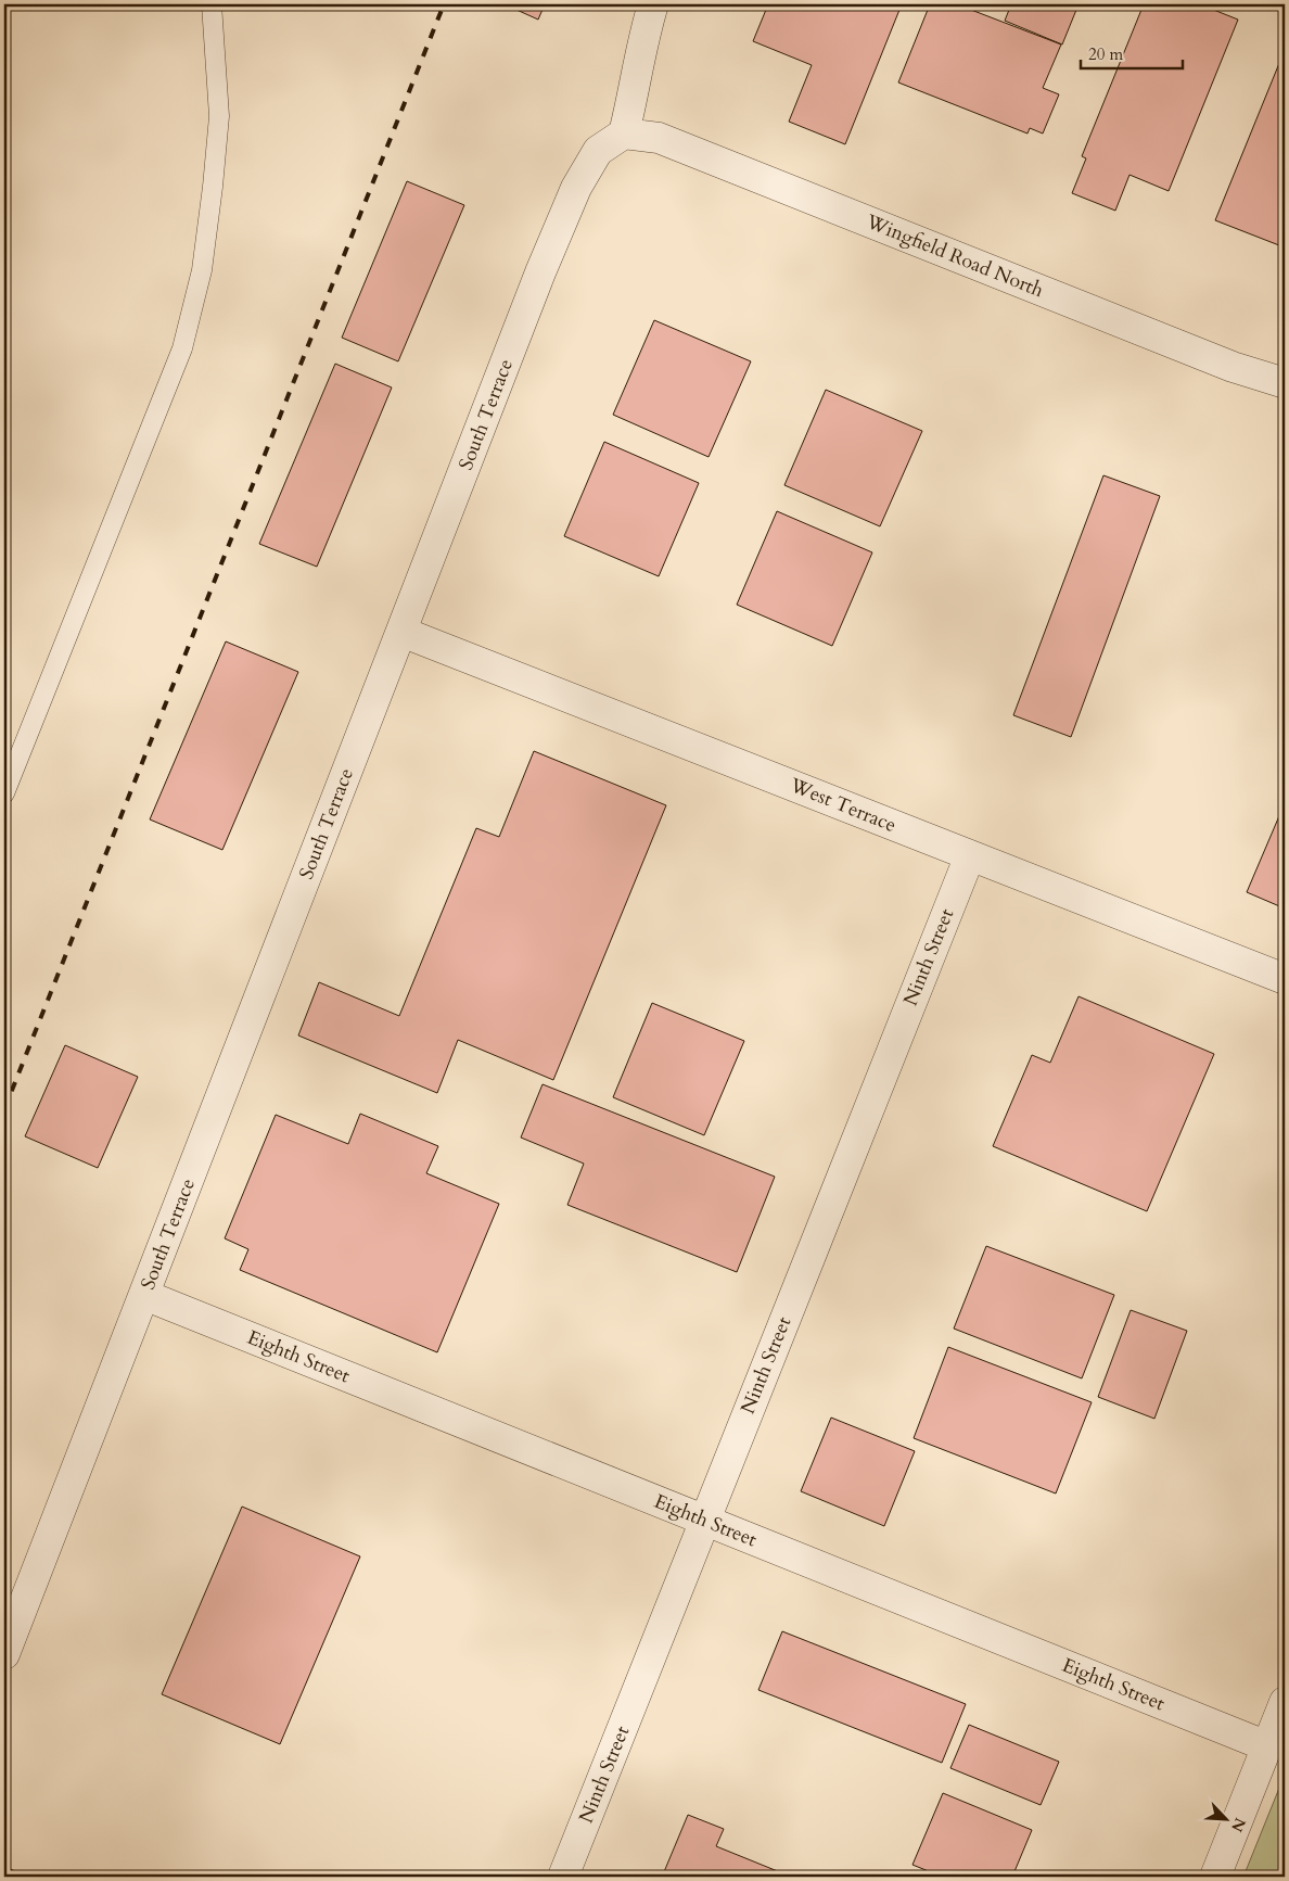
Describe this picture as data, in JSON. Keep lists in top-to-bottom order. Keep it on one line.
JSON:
{"streets":{"street":["Wingfield Road North","South Terrace","West Terrace","Ninth Street","Eighth Street"]},"crossings":[["Wingfield Road North","South Terrace"],["South Terrace","West Terrace"],["South Terrace","Eighth Street"],["West Terrace","Ninth Street"],["Ninth Street","Eighth Street"]],"scale_bar":"20 m","north":"bottom right"}
